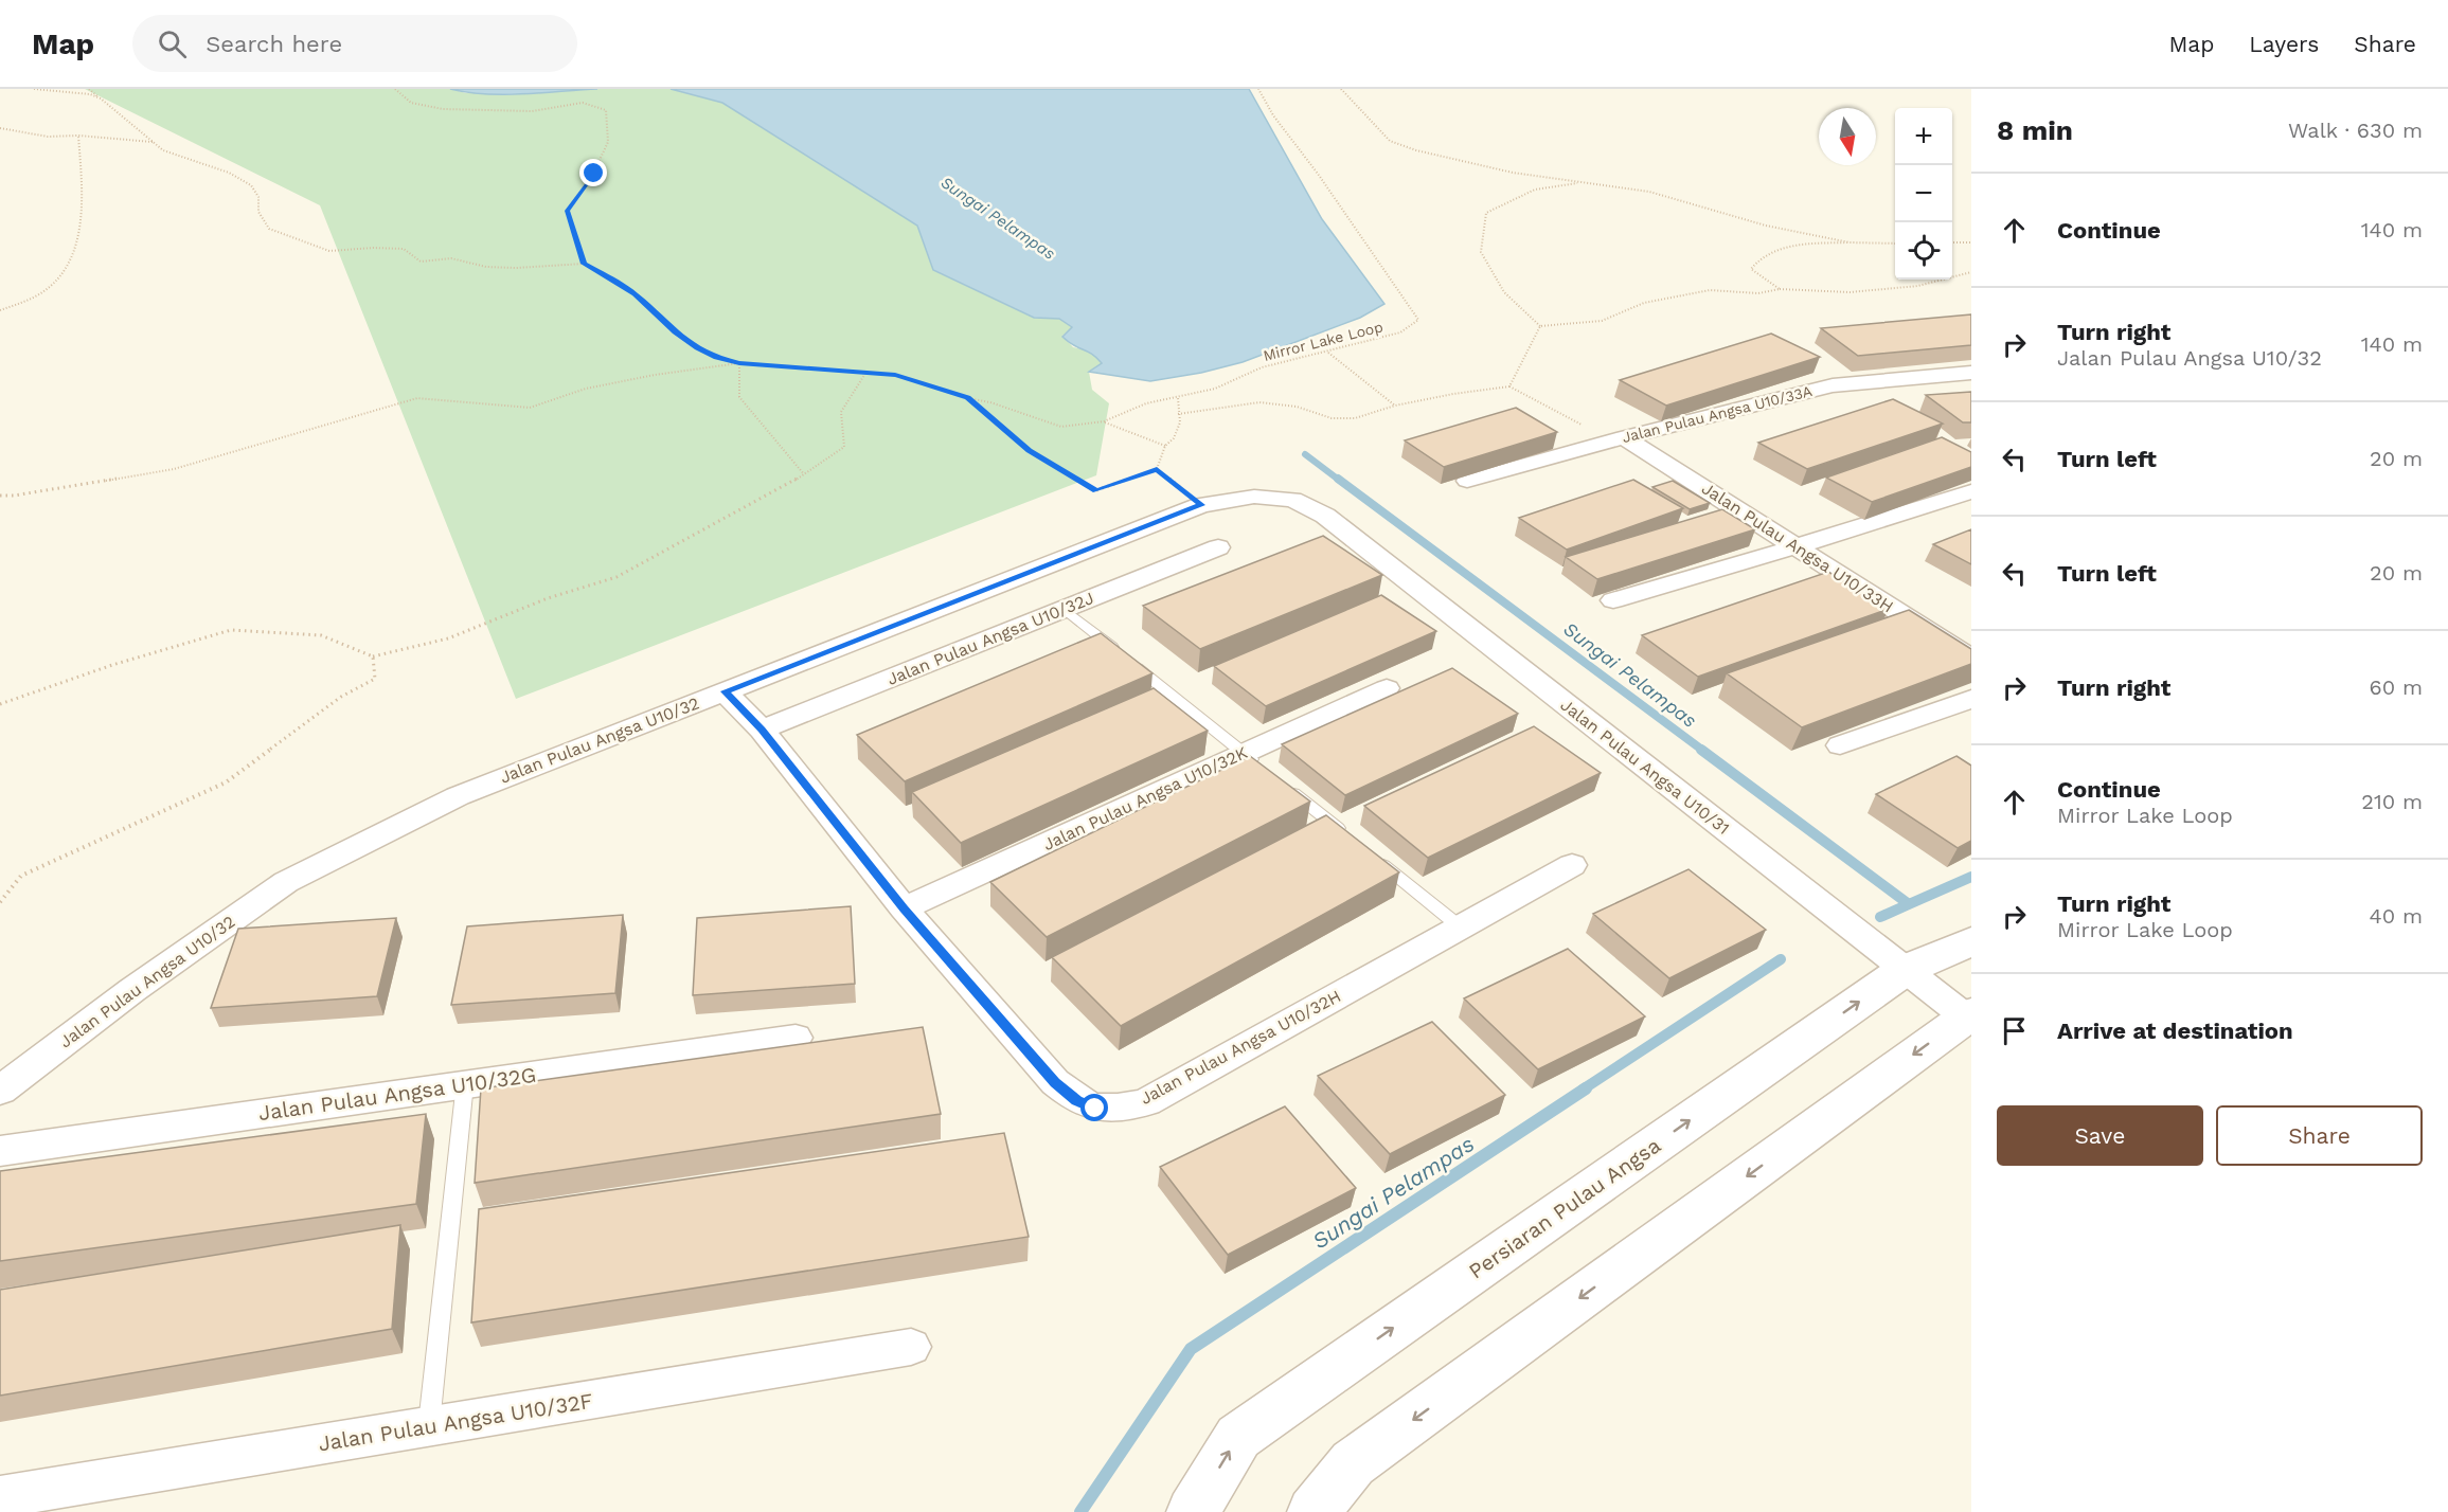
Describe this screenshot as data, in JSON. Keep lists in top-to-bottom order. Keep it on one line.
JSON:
{"streets":{"street":["Jalan Pulau Angsa U10/33A","Jalan Pulau Angsa U10/33H","Jalan Pulau Angsa U10/32J","Jalan Pulau Angsa U10/32","Jalan Pulau Angsa U10/31","Jalan Pulau Angsa U10/32K","Jalan Pulau Angsa U10/32H","Jalan Pulau Angsa U10/32G","Persiaran Pulau Angsa","Jalan Pulau Angsa U10/32F"],"path":["Mirror Lake Loop"]},"crossings":[["Jalan Pulau Angsa U10/33A","Jalan Pulau Angsa U10/33H"],["Jalan Pulau Angsa U10/32J","Jalan Pulau Angsa U10/32H"],["Jalan Pulau Angsa U10/32","Jalan Pulau Angsa U10/31"],["Jalan Pulau Angsa U10/32","Jalan Pulau Angsa U10/32H"],["Jalan Pulau Angsa U10/31","Persiaran Pulau Angsa"],["Jalan Pulau Angsa U10/32K","Jalan Pulau Angsa U10/32H"]],"water":["Sungai Pelampas"],"north":"bottom","page":{"header":"Map","search":"Search here","nav":["Map","Layers","Share"],"heading":["8 min","Walk · 630 m"],"map_buttons":["+","−"],"list":[["Continue","140 m"],["Turn right","Jalan Pulau Angsa U10/32","140 m"],["Turn left","20 m"],["Turn left","20 m"],["Turn right","60 m"],["Continue","Mirror Lake Loop","210 m"],["Turn right","Mirror Lake Loop","40 m"],"Arrive at destination"],"buttons":["Save","Share"]}}
